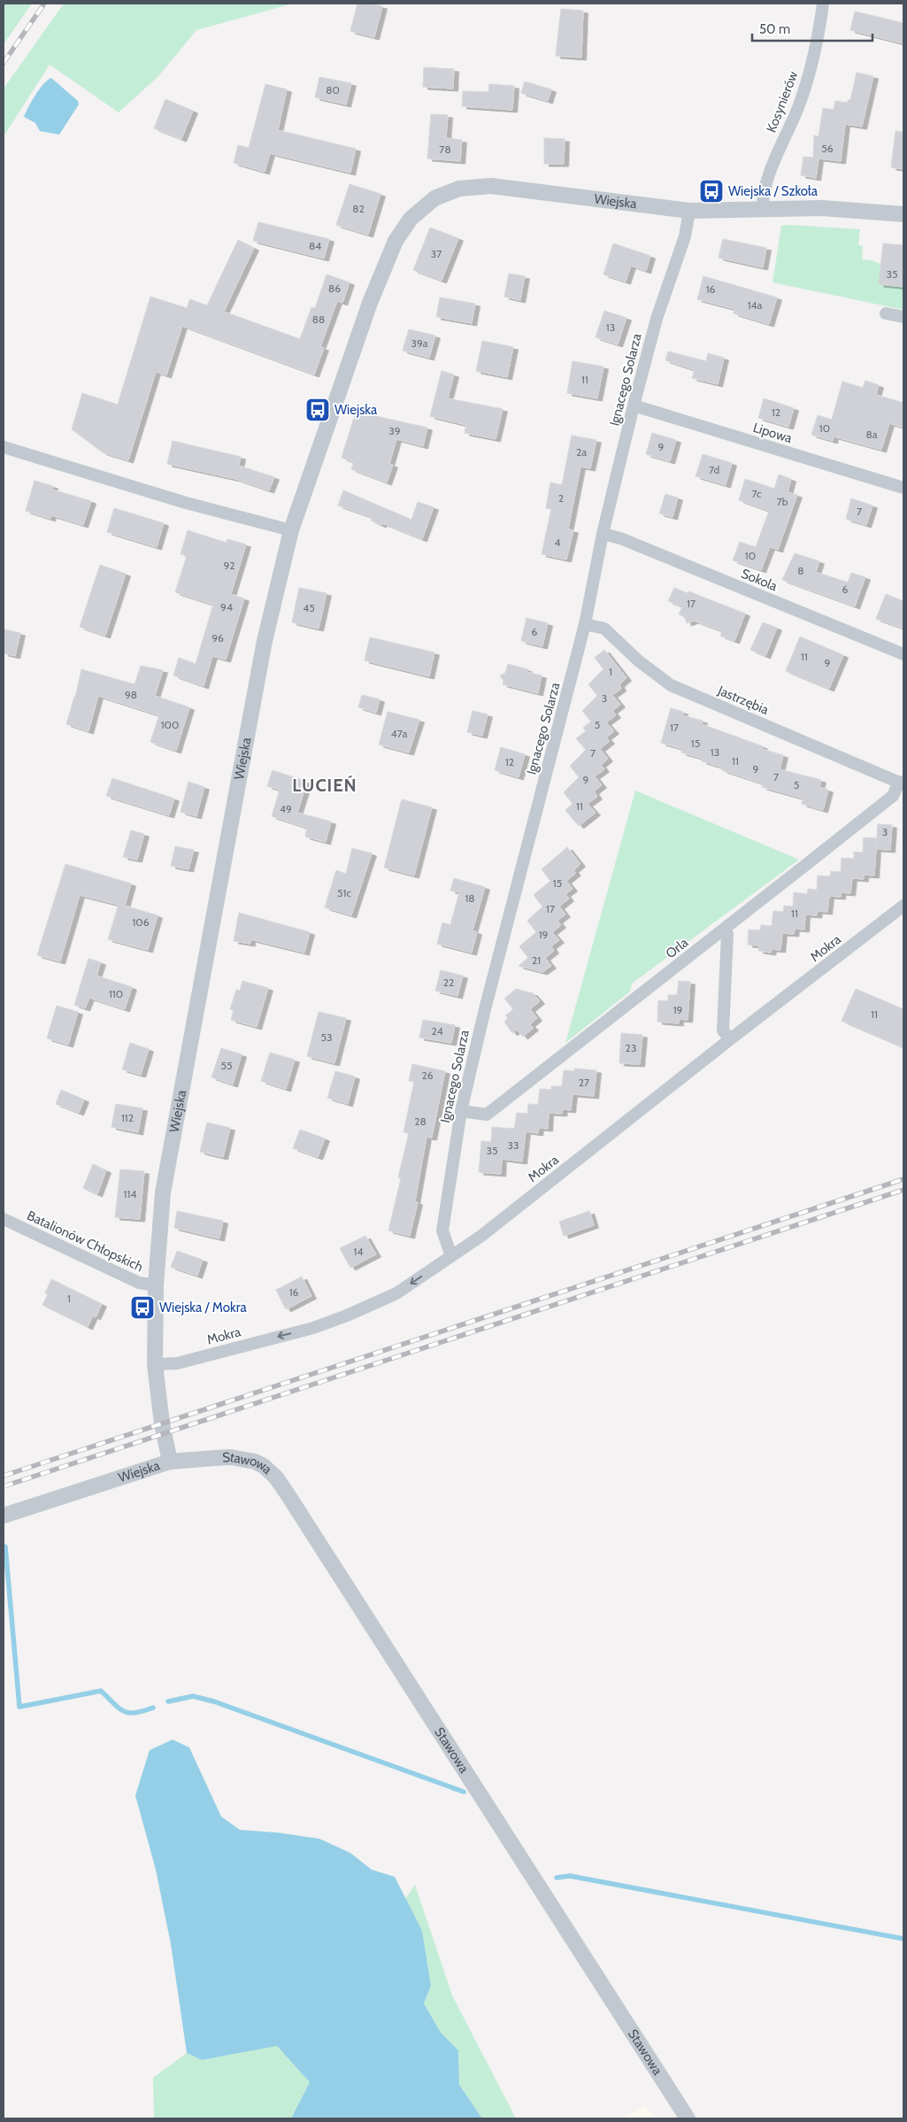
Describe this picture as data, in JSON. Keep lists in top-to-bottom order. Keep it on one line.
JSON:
{"streets":{"street":["Kosynierów","Wiejska","Ignacego Solarza","Lipowa","Sokola","Jastrzębia","Orla","Mokra","Batalionów Chłopskich","Stawowa"]},"crossings":[["Kosynierów","Wiejska"],["Wiejska","Ignacego Solarza"],["Wiejska","Mokra"],["Wiejska","Batalionów Chłopskich"],["Wiejska","Stawowa"],["Ignacego Solarza","Lipowa"],["Ignacego Solarza","Sokola"],["Ignacego Solarza","Jastrzębia"],["Ignacego Solarza","Orla"],["Ignacego Solarza","Mokra"],["Jastrzębia","Orla"]],"one_way":["Mokra"],"districts":["LUCIEŃ"],"places":{"bus stop":["Wiejska / Szkoła","Wiejska","Wiejska / Mokra"]},"house_numbers":["80","56","78","82","84","37","35","86","16","14a","88","13","39a","11","12","10","39","8a","9","2a","7d","7c","2","7b","7","4","10","92","8","6","17","94","45","6","96","11","9","1","98","3","100","5","17","47a","15","13","7","11","12","9","7","9","5","11","49","3","15","51c","18","17","11","106","19","21","22","110","19","11","24","53","23","55","26","27","112","28","33","35","114","14","16","1"],"scale_bar":"50 m"}
